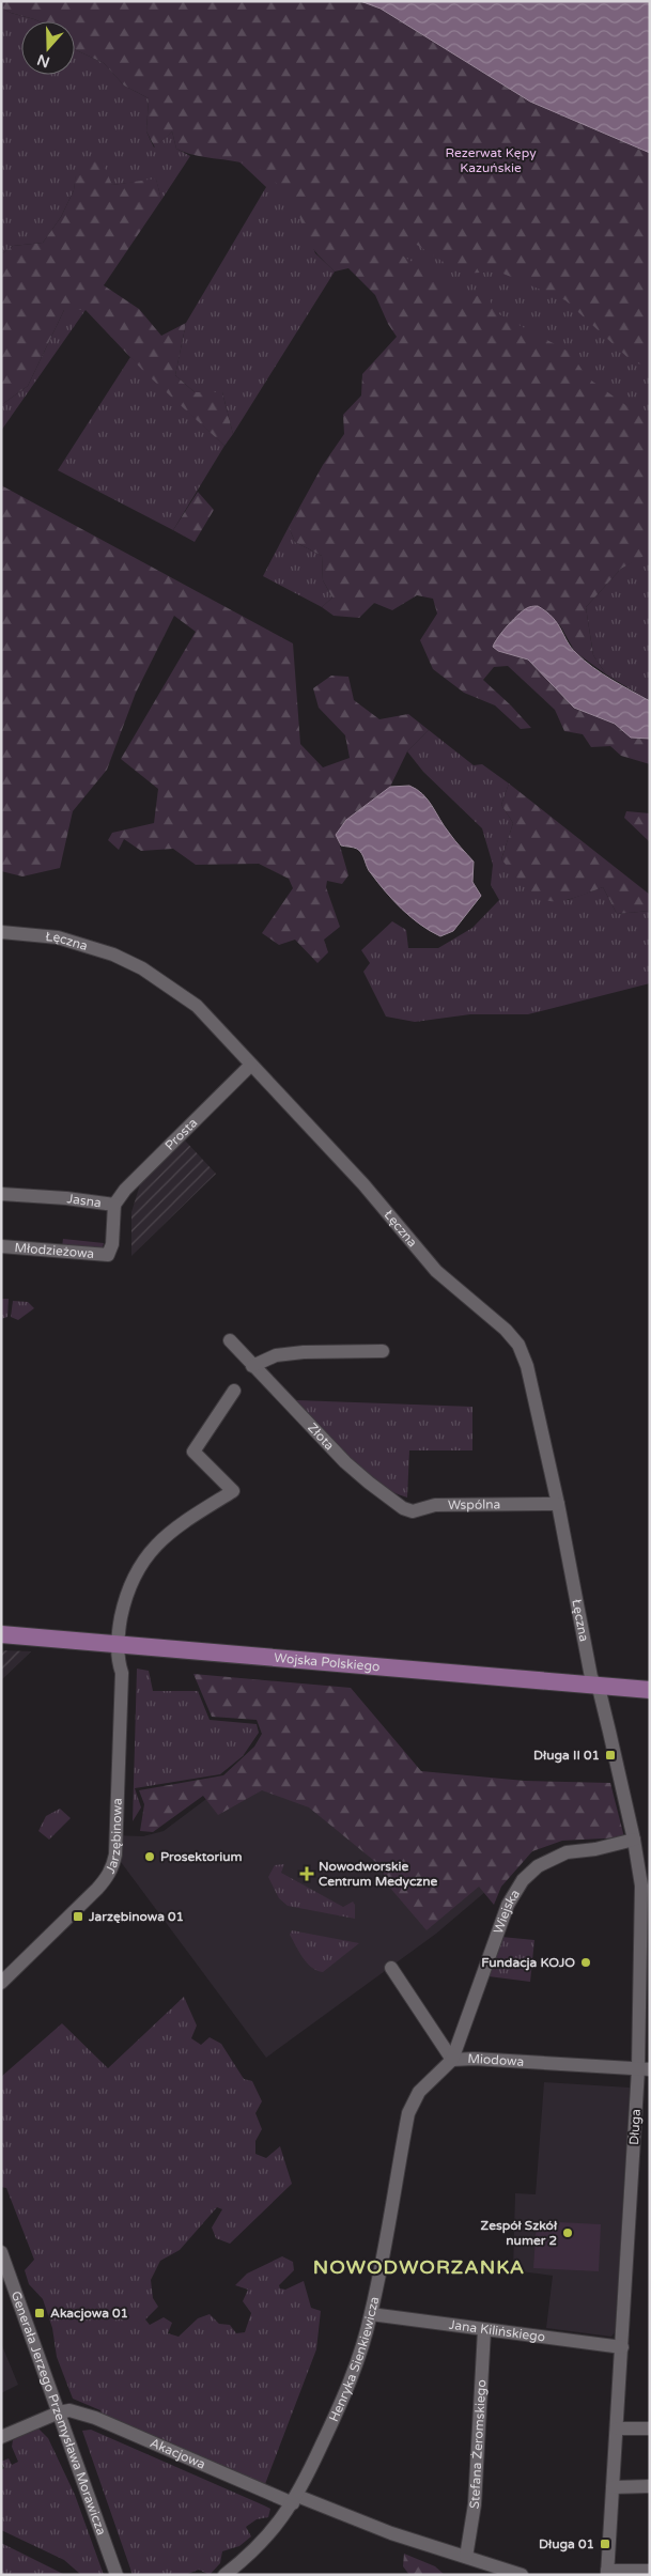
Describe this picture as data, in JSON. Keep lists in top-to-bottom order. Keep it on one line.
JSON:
{"streets":{"main road":["Wojska Polskiego"],"street":["Łęczna","Prosta","Jasna","Młodzieżowa","Złota","Wspólna","Jarzębinowa","Wiejska","Miodowa","Długa","Jana Kilińskiego","Henryka Sienkiewicza","Generała Jerzego Przemysława Morawicza","Stefana Żeromskiego","Akacjowa"]},"crossings":[["Łęczna","Prosta"],["Łęczna","Wspólna"],["Łęczna","Wojska Polskiego"],["Łęczna","Długa"],["Prosta","Jasna"],["Jasna","Młodzieżowa"],["Złota","Wspólna"],["Wojska Polskiego","Jarzębinowa"],["Wojska Polskiego","Długa"],["Wiejska","Miodowa"],["Wiejska","Długa"],["Wiejska","Henryka Sienkiewicza"],["Miodowa","Długa"],["Miodowa","Henryka Sienkiewicza"],["Długa","Jana Kilińskiego"],["Jana Kilińskiego","Henryka Sienkiewicza"],["Jana Kilińskiego","Stefana Żeromskiego"],["Henryka Sienkiewicza","Akacjowa"],["Generała Jerzego Przemysława Morawicza","Akacjowa"],["Stefana Żeromskiego","Akacjowa"]],"districts":["NOWODWORZANKA"],"parks":["Rezerwat Kępy Kazuńskie"],"places":{"transit":["Długa II 01","Jarzębinowa 01","Akacjowa 01","Długa 01"],"other":["Prosektorium","Fundacja KOJO","Zespół Szkół numer 2"],"health":["Nowodworskie Centrum Medyczne"]},"north":"bottom"}
